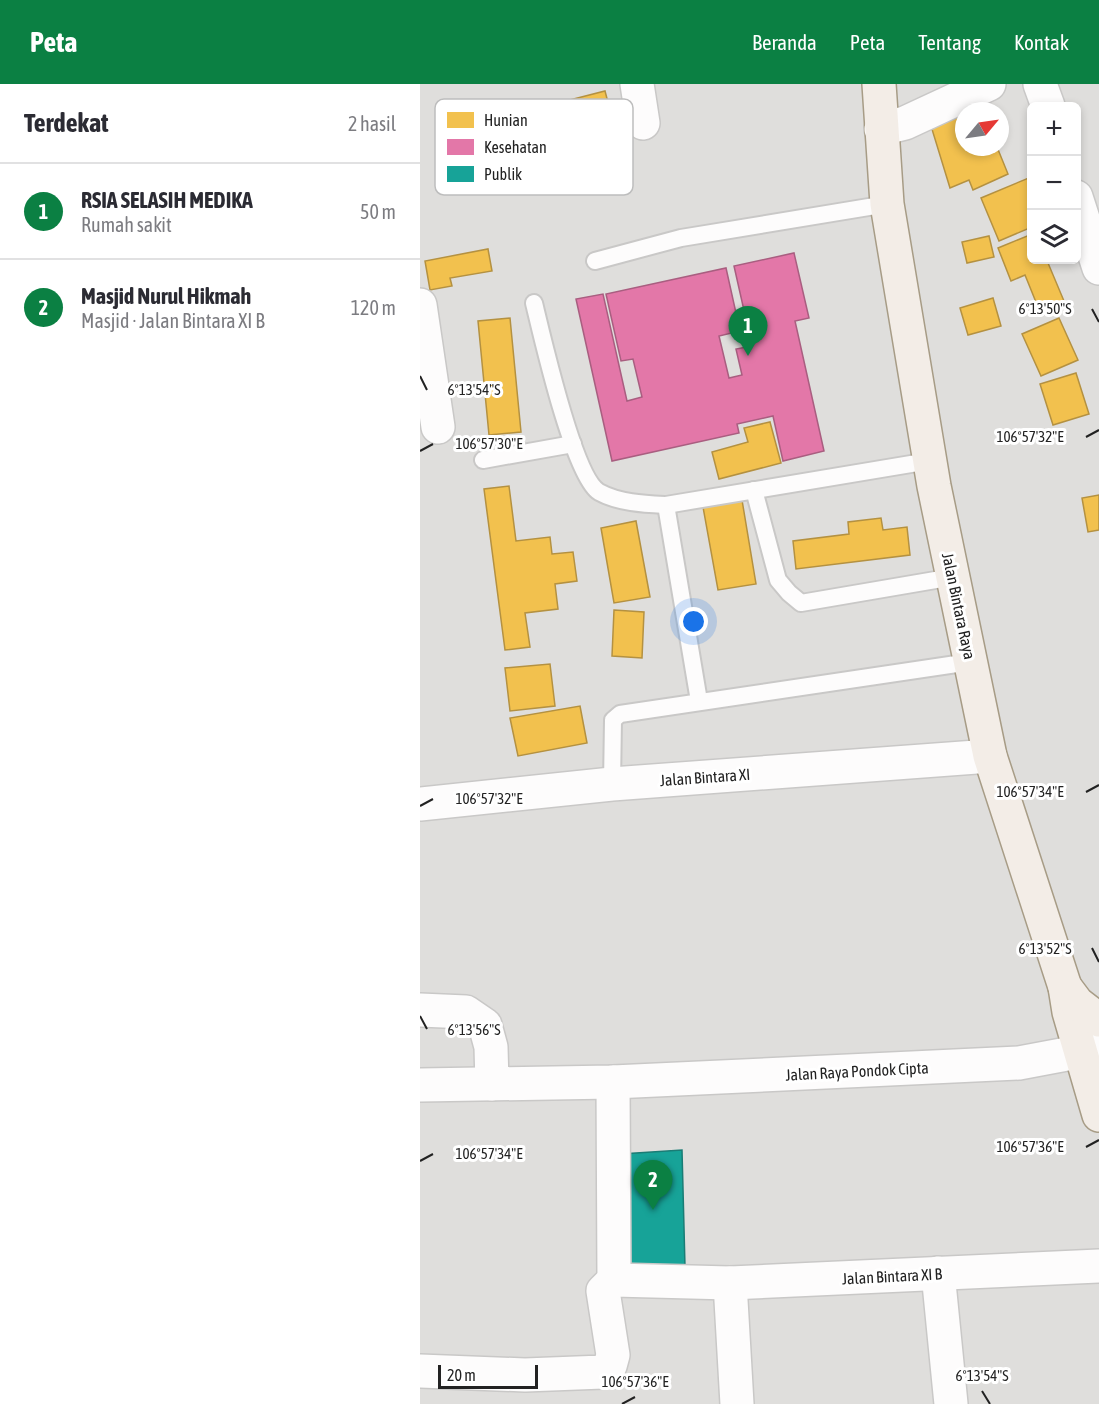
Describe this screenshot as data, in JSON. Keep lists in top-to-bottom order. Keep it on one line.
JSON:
{"streets":{"main road":["Jalan Bintara Raya"],"street":["Jalan Bintara XI","Jalan Raya Pondok Cipta","Jalan Bintara XI B"]},"crossings":[["Jalan Bintara Raya","Jalan Bintara XI"],["Jalan Bintara Raya","Jalan Raya Pondok Cipta"]],"legend":["Hunian","Kesehatan","Publik"],"scale_bar":"20 m","north":"top right","page":{"header":"Peta","nav":["Beranda","Peta","Tentang","Kontak"],"heading":["Terdekat","2 hasil"],"map_buttons":["+","−"],"list":[{"mark":"1","name":"RSIA SELASIH MEDIKA","note":"Rumah sakit","value":"50 m"},{"mark":"2","name":"Masjid Nurul Hikmah","note":"Masjid · Jalan Bintara XI B","value":"120 m"}],"pins":["1","2"],"scale":"20 m"},"coordinates":["6°13'50\"S","6°13'54\"S","106°57'32\"E","106°57'30\"E","106°57'34\"E","6°13'52\"S","6°13'56\"S","106°57'36\"E"]}
